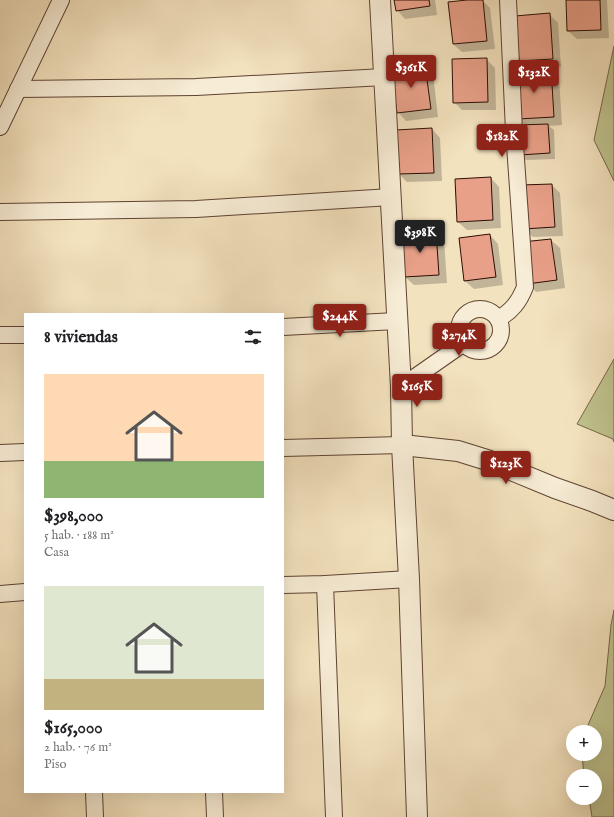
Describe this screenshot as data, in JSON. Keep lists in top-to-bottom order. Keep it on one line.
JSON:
{"page":{"price":["$361K","$132K","$182K","$398K","$244K","$274K","$165K","$123K"],"heading":"8 viviendas","list":[{"name":"$398,000","note":"5 hab. · 188 m² · Casa"},{"name":"$165,000","note":"2 hab. · 76 m² · Piso"}],"map_buttons":["+","−"]}}
